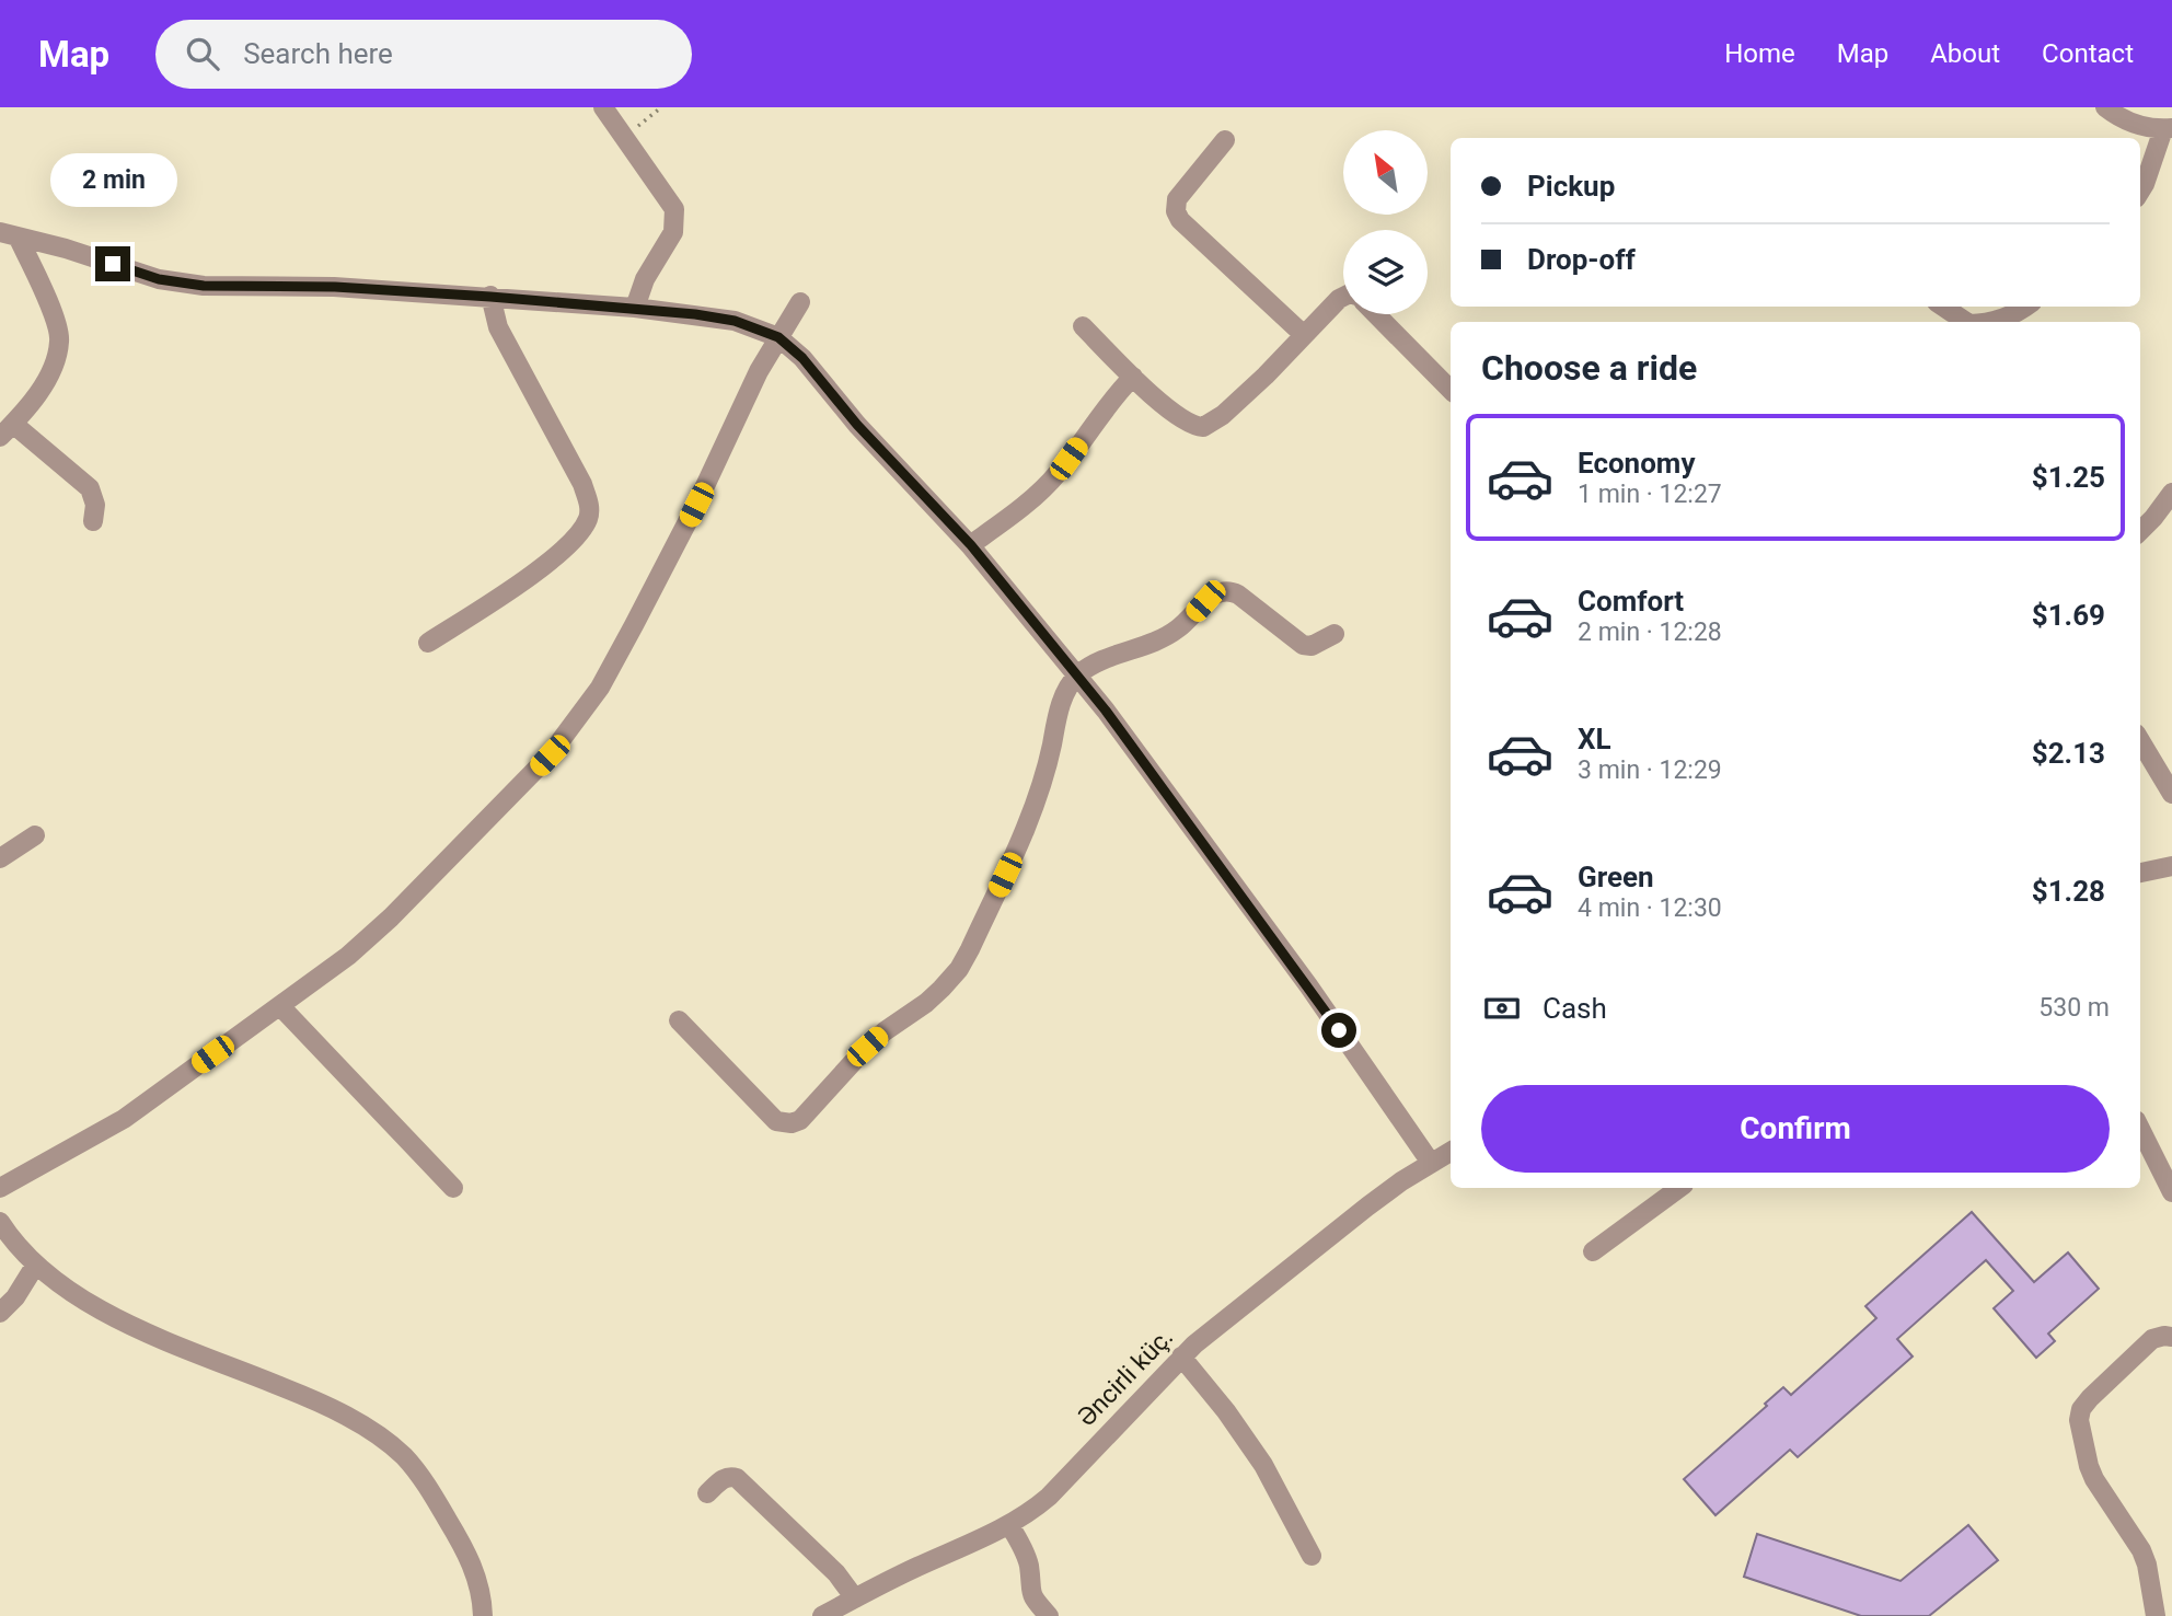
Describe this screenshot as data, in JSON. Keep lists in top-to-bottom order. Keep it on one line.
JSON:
{"streets":{"street":["Əncirli küç."]},"north":"top left","page":{"header":"Map","search":"Search here","nav":["Home","Map","About","Contact"],"banner":["Pickup","Drop-off"],"bubble":"2 min","heading":"Choose a ride","list":[{"name":"Economy","note":"1 min · 12:27","value":"$1.25"},{"name":"Comfort","note":"2 min · 12:28","value":"$1.69"},{"name":"XL","note":"3 min · 12:29","value":"$2.13"},{"name":"Green","note":"4 min · 12:30","value":"$1.28"}],"pay":["Cash","530 m"],"buttons":"Confirm"}}
